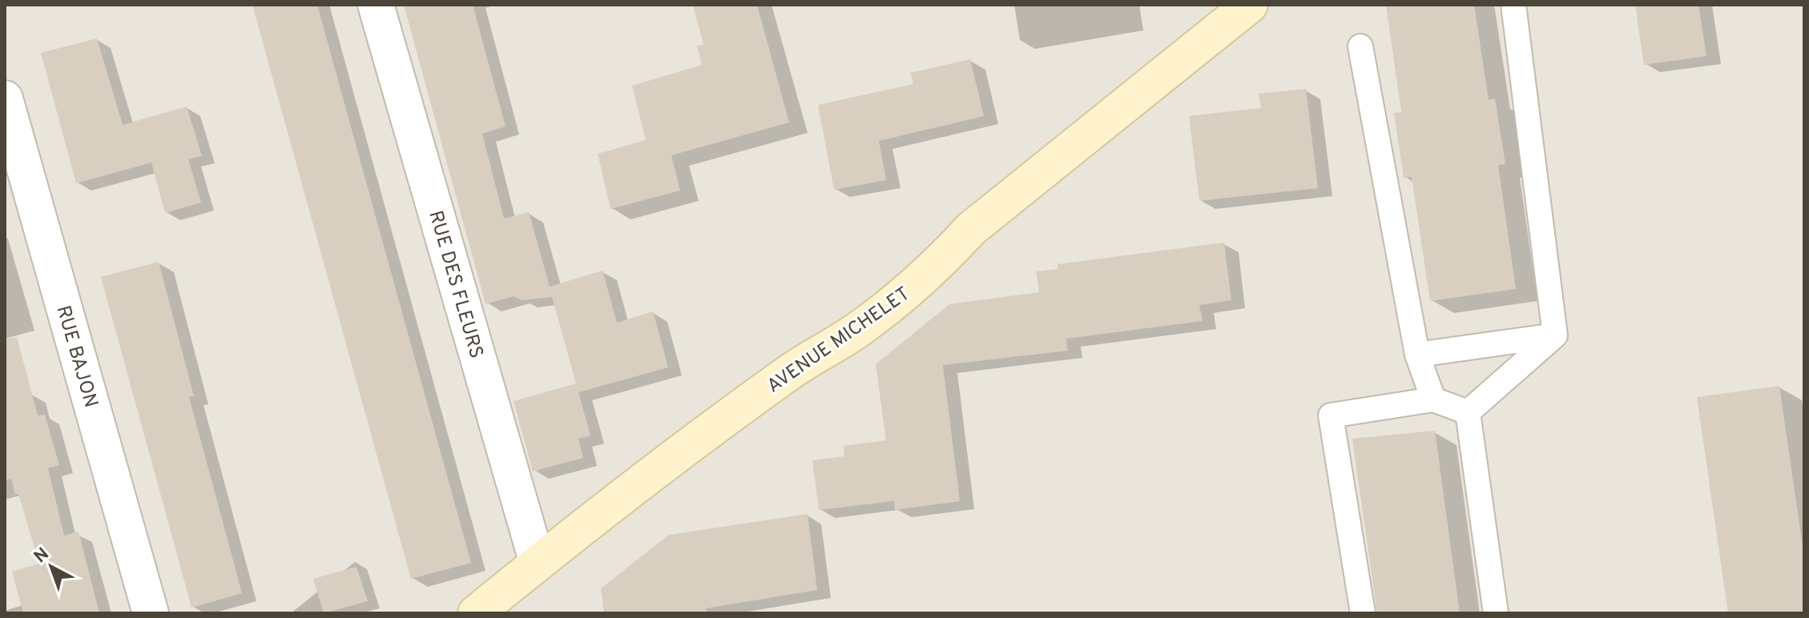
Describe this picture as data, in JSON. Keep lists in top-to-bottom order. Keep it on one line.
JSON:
{"streets":{"street":["RUE DES FLEURS","AVENUE MICHELET","RUE BAJON"]},"crossings":[["RUE DES FLEURS","AVENUE MICHELET"]],"north":"top left"}
